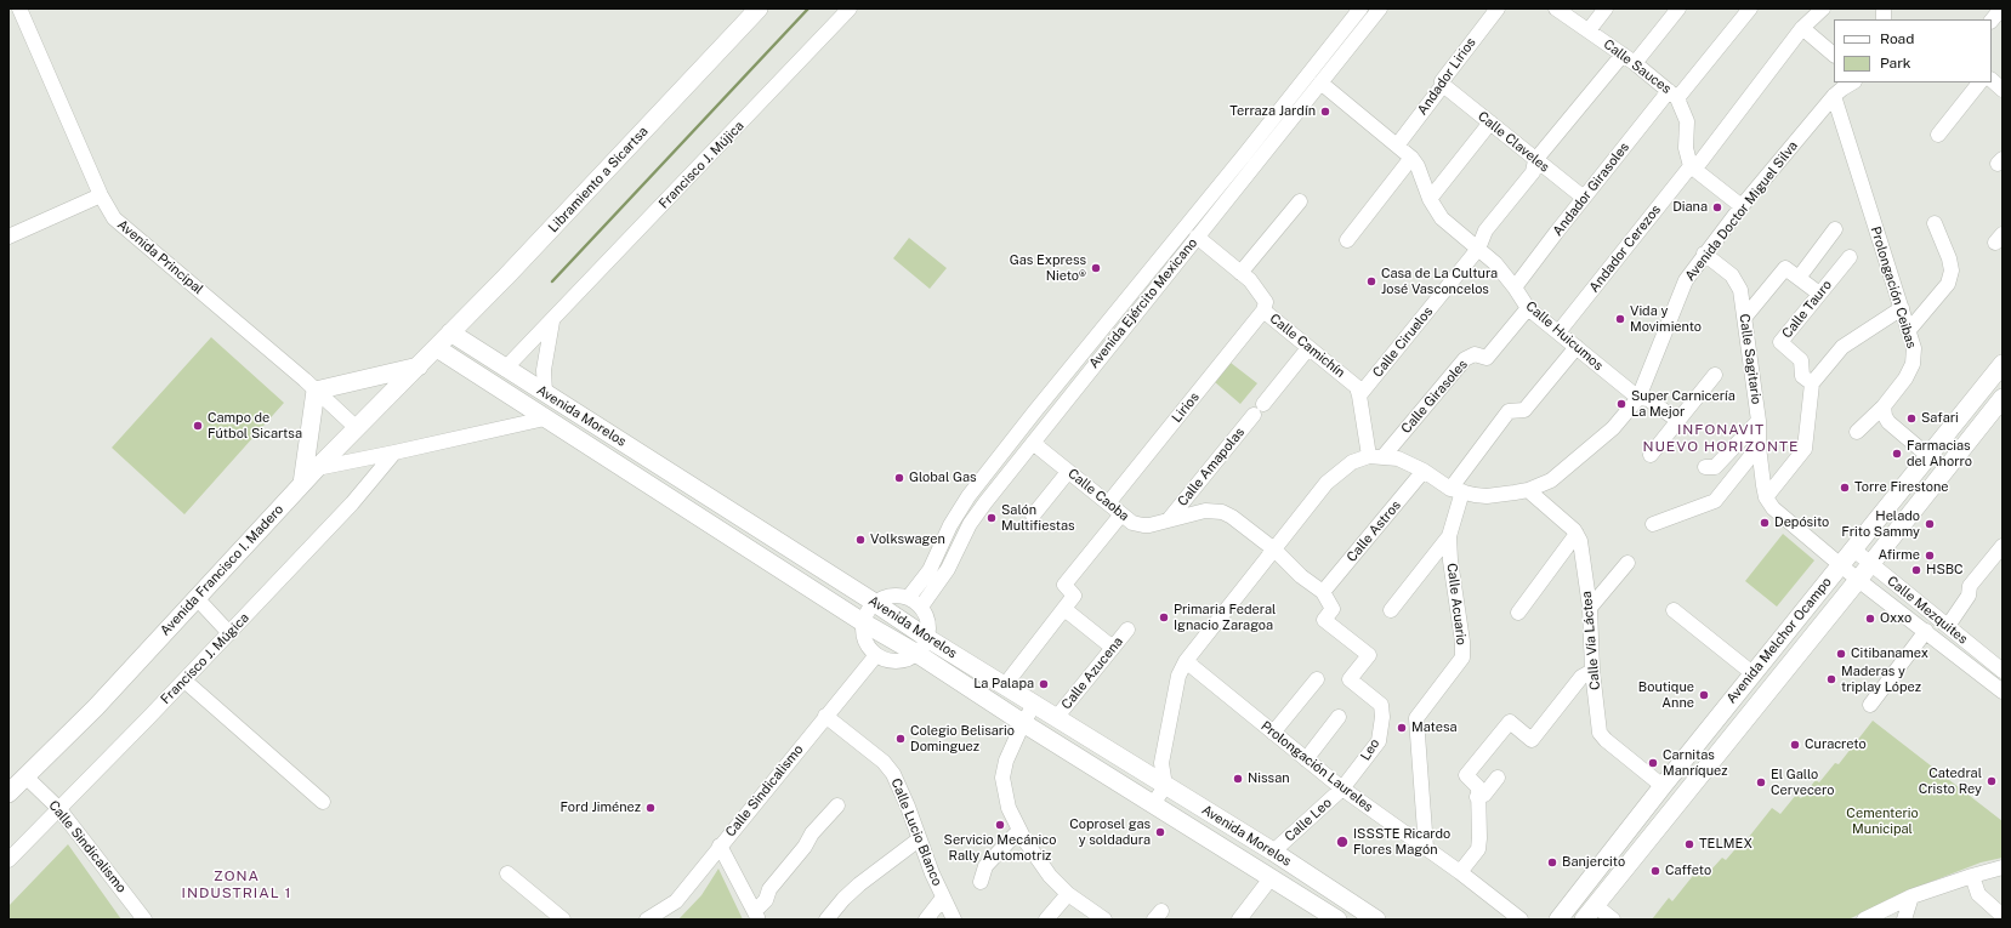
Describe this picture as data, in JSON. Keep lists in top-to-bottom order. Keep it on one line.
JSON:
{"streets":{"main road":["Libramiento a Sicartsa","Avenida Morelos","Avenida Francisco I. Madero","Avenida Melchor Ocampo"],"street":["Calle Sauces","Andador Lirios","Calle Claveles","Francisco J. Mújica","Andador Girasoles","Avenida Doctor Miguel Silva","Andador Cerezos","Avenida Principal","Prolongación Ceibas","Avenida Ejército Mexicano","Calle Tauro","Calle Huicumos","Calle Ciruelos","Calle Camichín","Calle Sagitario","Calle Girasoles","Lirios","Calle Amapolas","Calle Caoba","Calle Astros","Calle Acuario","Calle Mezquites","Calle Vía Láctea","Francisco J. Múgica","Calle Azucena","Leo","Prolongación Laureles","Calle Sindicalismo","Calle Leo","Calle Lucio Blanco"]},"crossings":[["Calle Sauces","Andador Girasoles"],["Calle Sauces","Andador Cerezos"],["Calle Sauces","Calle Ciruelos"],["Andador Lirios","Calle Claveles"],["Andador Lirios","Calle Huicumos"],["Calle Claveles","Andador Girasoles"],["Calle Claveles","Calle Ciruelos"],["Francisco J. Mújica","Avenida Morelos"],["Libramiento a Sicartsa","Avenida Morelos"],["Libramiento a Sicartsa","Avenida Francisco I. Madero"],["Andador Girasoles","Calle Huicumos"],["Avenida Doctor Miguel Silva","Prolongación Ceibas"],["Avenida Doctor Miguel Silva","Calle Huicumos"],["Avenida Doctor Miguel Silva","Calle Sagitario"],["Avenida Doctor Miguel Silva","Calle Girasoles"],["Avenida Doctor Miguel Silva","Calle Astros"],["Avenida Doctor Miguel Silva","Calle Acuario"],["Andador Cerezos","Calle Huicumos"],["Avenida Principal","Avenida Francisco I. Madero"],["Avenida Ejército Mexicano","Calle Huicumos"],["Avenida Ejército Mexicano","Calle Camichín"],["Avenida Ejército Mexicano","Calle Caoba"],["Calle Huicumos","Calle Ciruelos"],["Calle Huicumos","Calle Girasoles"],["Calle Ciruelos","Calle Camichín"],["Calle Camichín","Lirios"],["Calle Camichín","Calle Amapolas"],["Lirios","Calle Caoba"],["Avenida Morelos","Avenida Francisco I. Madero"],["Avenida Morelos","Calle Azucena"],["Avenida Morelos","Calle Leo"],["Calle Amapolas","Calle Caoba"],["Calle Caoba","Calle Astros"],["Calle Caoba","Leo"],["Calle Astros","Leo"],["Avenida Francisco I. Madero","Calle Sindicalismo"],["Calle Acuario","Prolongación Laureles"],["Calle Mezquites","Avenida Melchor Ocampo"],["Calle Vía Láctea","Avenida Melchor Ocampo"],["Francisco J. Múgica","Calle Sindicalismo"],["Leo","Prolongación Laureles"],["Leo","Calle Leo"],["Prolongación Laureles","Calle Leo"],["Calle Sindicalismo","Calle Lucio Blanco"]],"districts":["INFONAVIT NUEVO HORIZONTE","ZONA INDUSTRIAL 1"],"parks":["Cementerio Municipal"],"places":["Terraza Jardín","Diana","Gas Express Nieto®","Casa de La Cultura José Vasconcelos","Vida y Movimiento","Super Carnicería La Mejor","Safari","Campo de Fútbol Sicartsa","Farmacias del Ahorro","Global Gas","Torre Firestone","Salón Multifiestas","Depósito","Helado Frito Sammy","Volkswagen","Afirme","HSBC","Primaria Federal Ignacio Zaragoa","Oxxo","Citibanamex","Maderas y triplay López","La Palapa","Boutique Anne","Matesa","Colegio Belisario Dominguez","Curacreto","Carnitas Manríquez","Nissan","Catedral Cristo Rey","El Gallo Cervecero","Ford Jiménez","Servicio Mecánico Rally Automotriz","Coprosel gas y soldadura","ISSSTE Ricardo Flores Magón","TELMEX","Banjercito","Caffeto"],"legend":["Road","Park"]}
